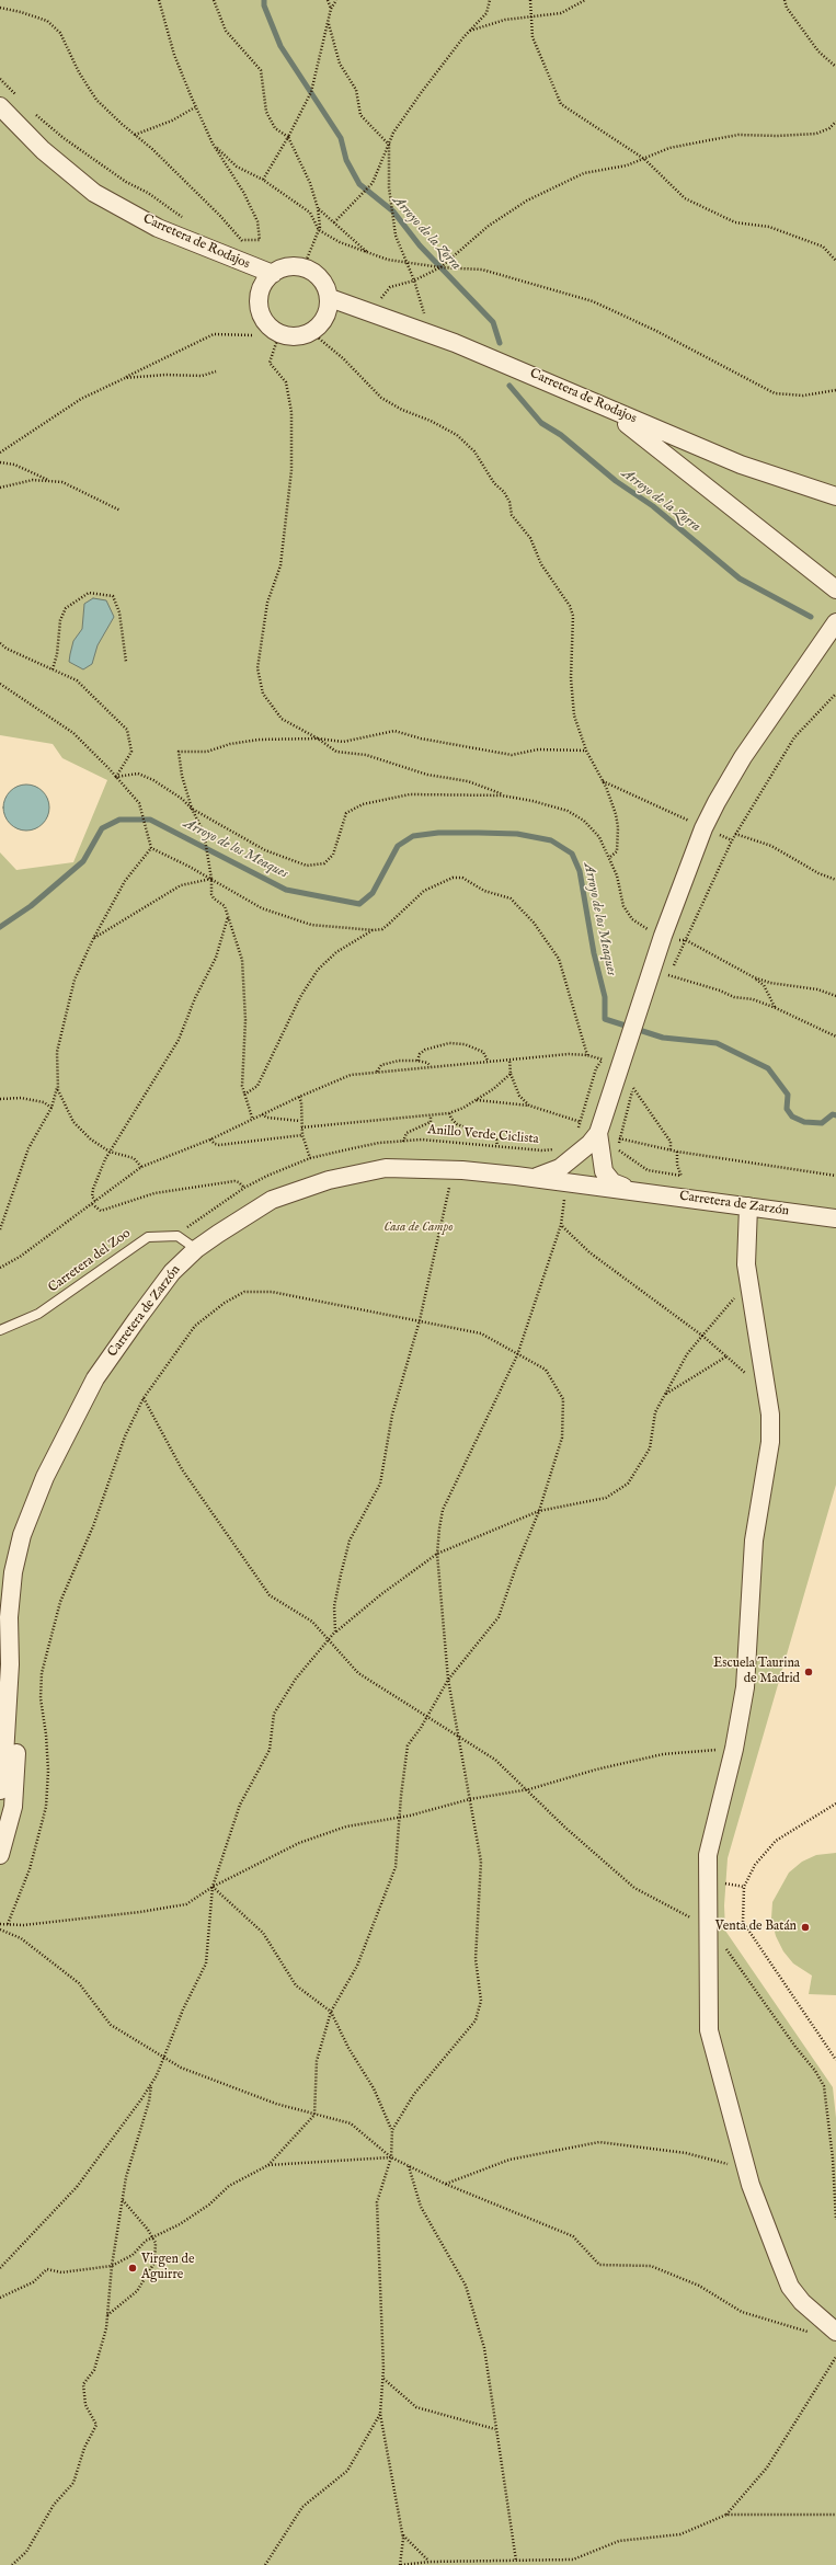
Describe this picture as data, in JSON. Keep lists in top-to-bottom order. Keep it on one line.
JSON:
{"streets":{"street":["Carretera de Rodajos","Carretera de Zarzón"],"lane":["Carretera del Zoo"],"path":["Anillo Verde Ciclista"]},"crossings":[["Anillo Verde Ciclista","Carretera del Zoo"]],"water":["Arroyo de la Zorra","Arroyo de los Meaques"],"parks":["Casa de Campo"],"places":["Escuela Taurina de Madrid","Venta de Batán","Virgen de Aguirre"]}
